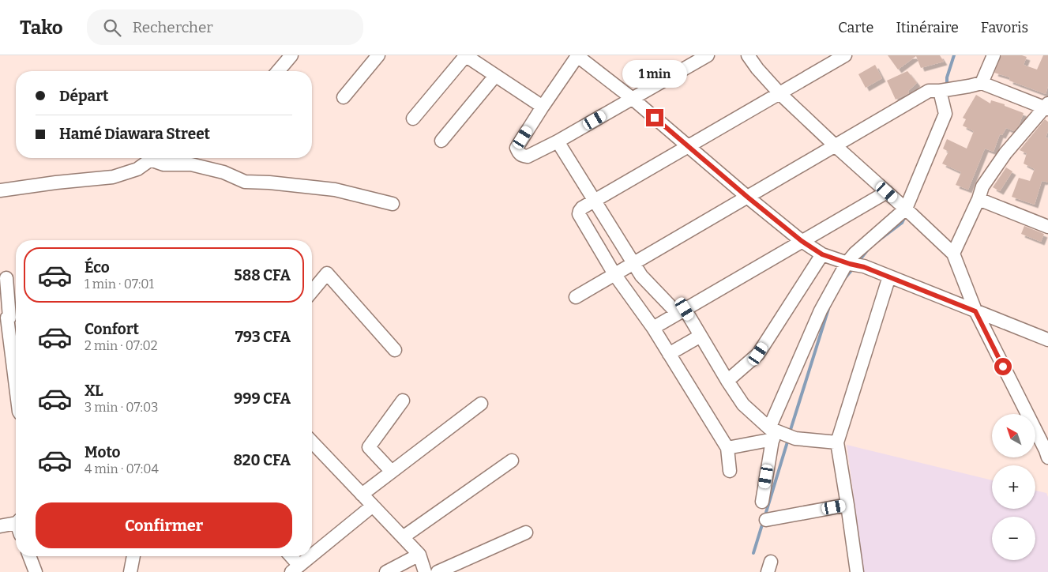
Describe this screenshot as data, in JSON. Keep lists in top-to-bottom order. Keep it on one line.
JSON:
{"north":"top left","page":{"header":"Tako","search":"Rechercher","nav":["Carte","Itinéraire","Favoris"],"bubble":"1 min","banner":["Départ","Hamé Diawara Street"],"list":[{"name":"Éco","note":"1 min · 07:01","value":"588 CFA"},{"name":"Confort","note":"2 min · 07:02","value":"793 CFA"},{"name":"XL","note":"3 min · 07:03","value":"999 CFA"},{"name":"Moto","note":"4 min · 07:04","value":"820 CFA"}],"map_buttons":["+","−"],"buttons":"Confirmer"}}
